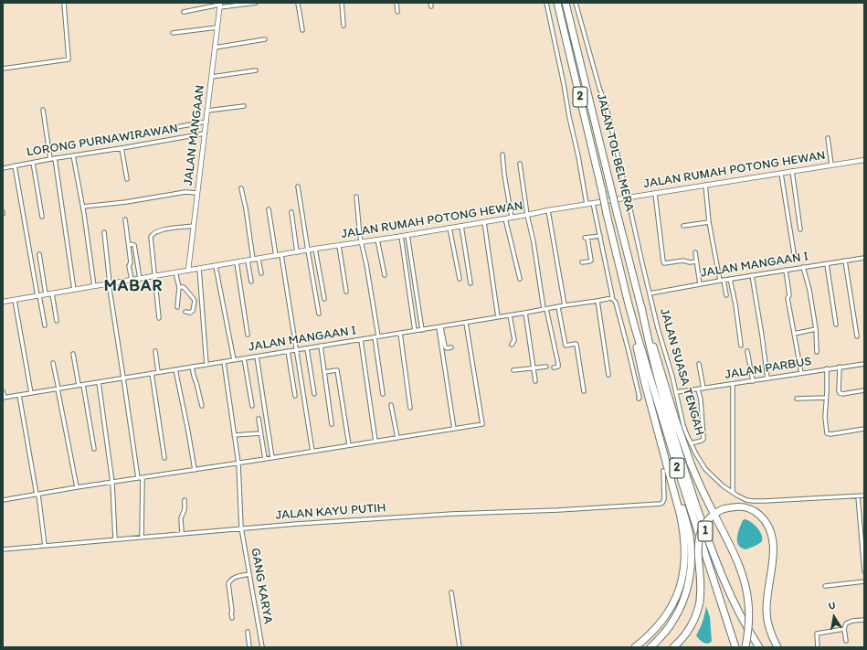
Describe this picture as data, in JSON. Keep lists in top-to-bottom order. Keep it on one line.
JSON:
{"streets":{"highway":["2","JALAN TOL BELMERA","1"],"street":["JALAN MANGAAN","LORONG PURNAWIRAWAN","JALAN RUMAH POTONG HEWAN","JALAN MANGAAN I","JALAN PARBUS","JALAN SUASA TENGAH","JALAN KAYU PUTIH","GANG KARYA"]},"crossings":[["2","JALAN TOL BELMERA"],["2","1"],["JALAN MANGAAN","LORONG PURNAWIRAWAN"],["JALAN MANGAAN","JALAN RUMAH POTONG HEWAN"],["JALAN RUMAH POTONG HEWAN","JALAN SUASA TENGAH"],["JALAN MANGAAN I","JALAN SUASA TENGAH"],["JALAN MANGAAN I","GANG KARYA"],["JALAN PARBUS","JALAN SUASA TENGAH"],["JALAN KAYU PUTIH","GANG KARYA"]],"districts":["MABAR"],"north":"top"}
